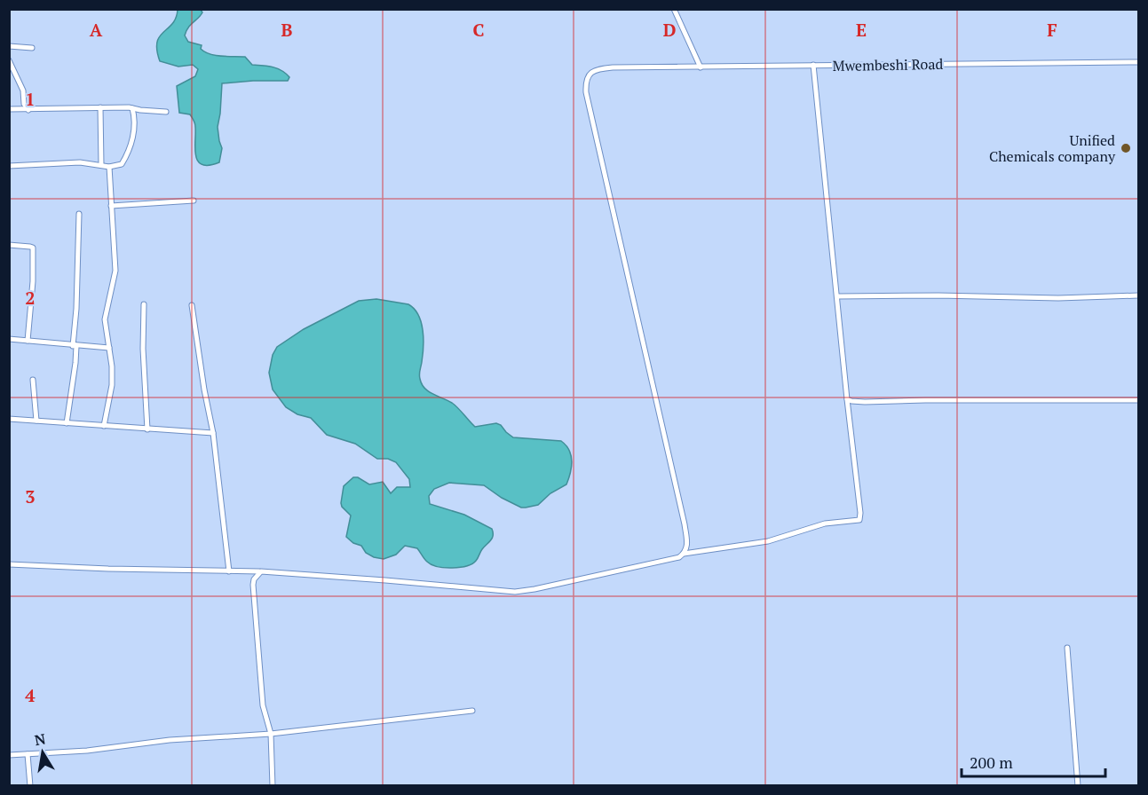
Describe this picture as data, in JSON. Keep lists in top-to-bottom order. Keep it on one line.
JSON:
{"streets":{"street":["Mwembeshi Road"]},"places":["Unified Chemicals company"],"scale_bar":"200 m","north":"top","grid":{"columns":["A","B","C","D","E","F"],"rows":["1","2","3","4"]}}
